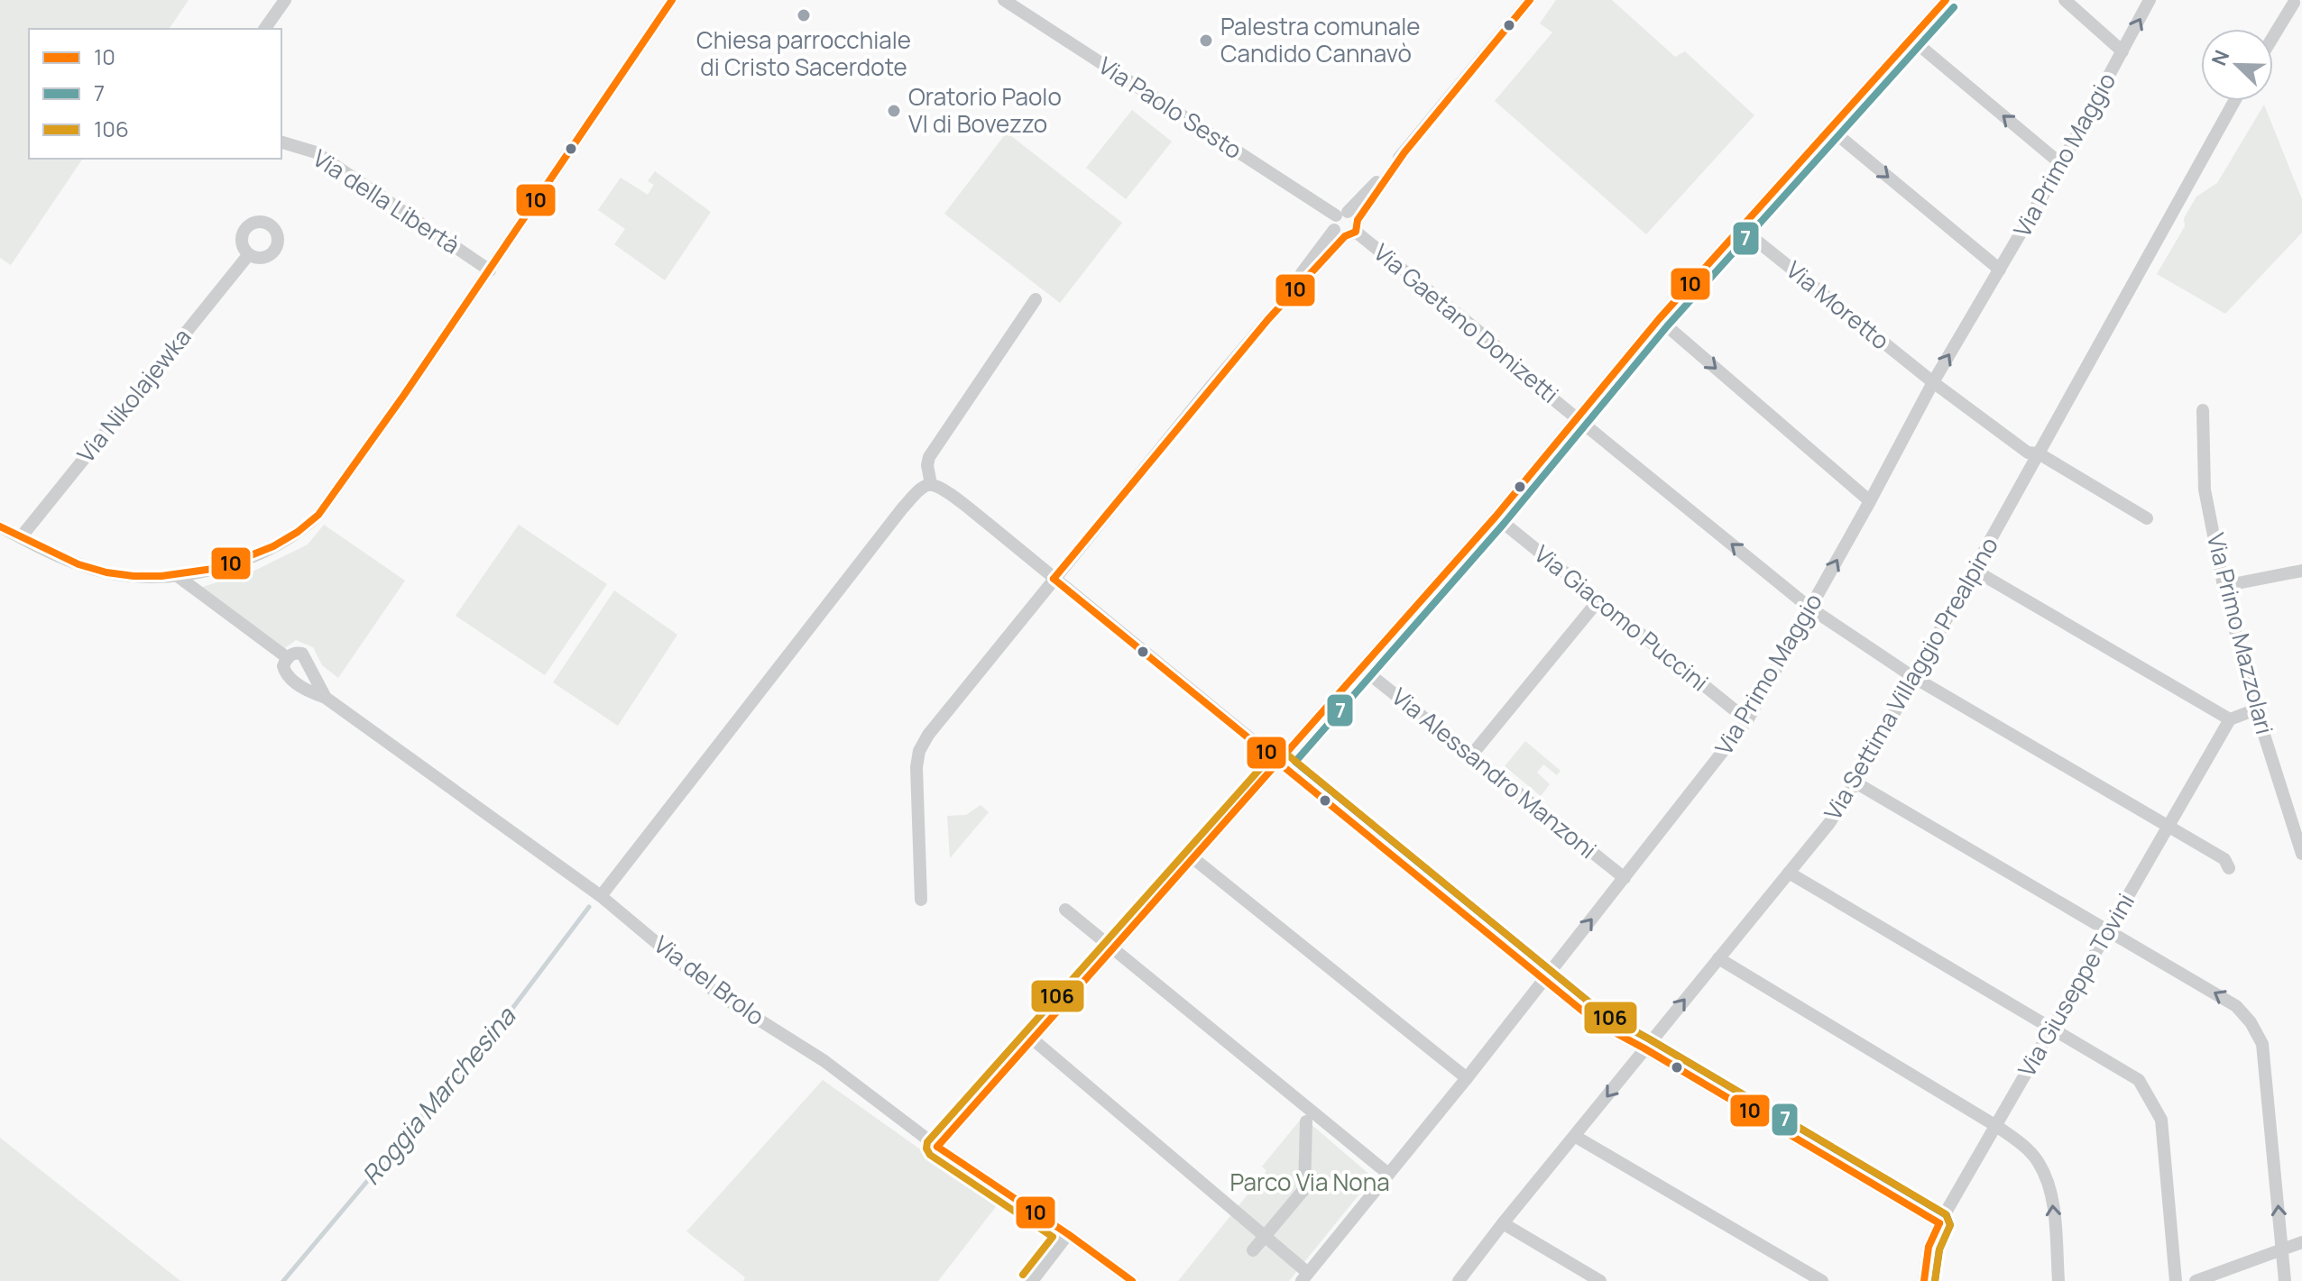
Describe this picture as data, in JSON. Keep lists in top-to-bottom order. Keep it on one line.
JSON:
{"streets":{"street":["Via Paolo Sesto","Via Primo Maggio","Via della Libertà","Via Moretto","Via Gaetano Donizetti","Via Nikolajewka","Via Giacomo Puccini","Via Primo Mazzolari","Via Settima Villaggio Prealpino","Via Alessandro Manzoni","Via del Brolo","Via Giuseppe Tovini"]},"crossings":[["Via Paolo Sesto","Via Gaetano Donizetti"],["Via Primo Maggio","Via Moretto"],["Via Primo Maggio","Via Gaetano Donizetti"],["Via Primo Maggio","Via Giacomo Puccini"],["Via Primo Maggio","Via Alessandro Manzoni"],["Via Gaetano Donizetti","Via Settima Villaggio Prealpino"],["Via Gaetano Donizetti","Via Giuseppe Tovini"]],"water":["Roggia Marchesina"],"parks":["Parco Via Nona"],"places":["Chiesa parrocchiale di Cristo Sacerdote","Palestra comunale Candido Cannavò","Oratorio Paolo VI di Bovezzo"],"lines":["transit line 10","transit line 7","transit line 106"],"legend":["10","7","106"],"north":"top left"}
